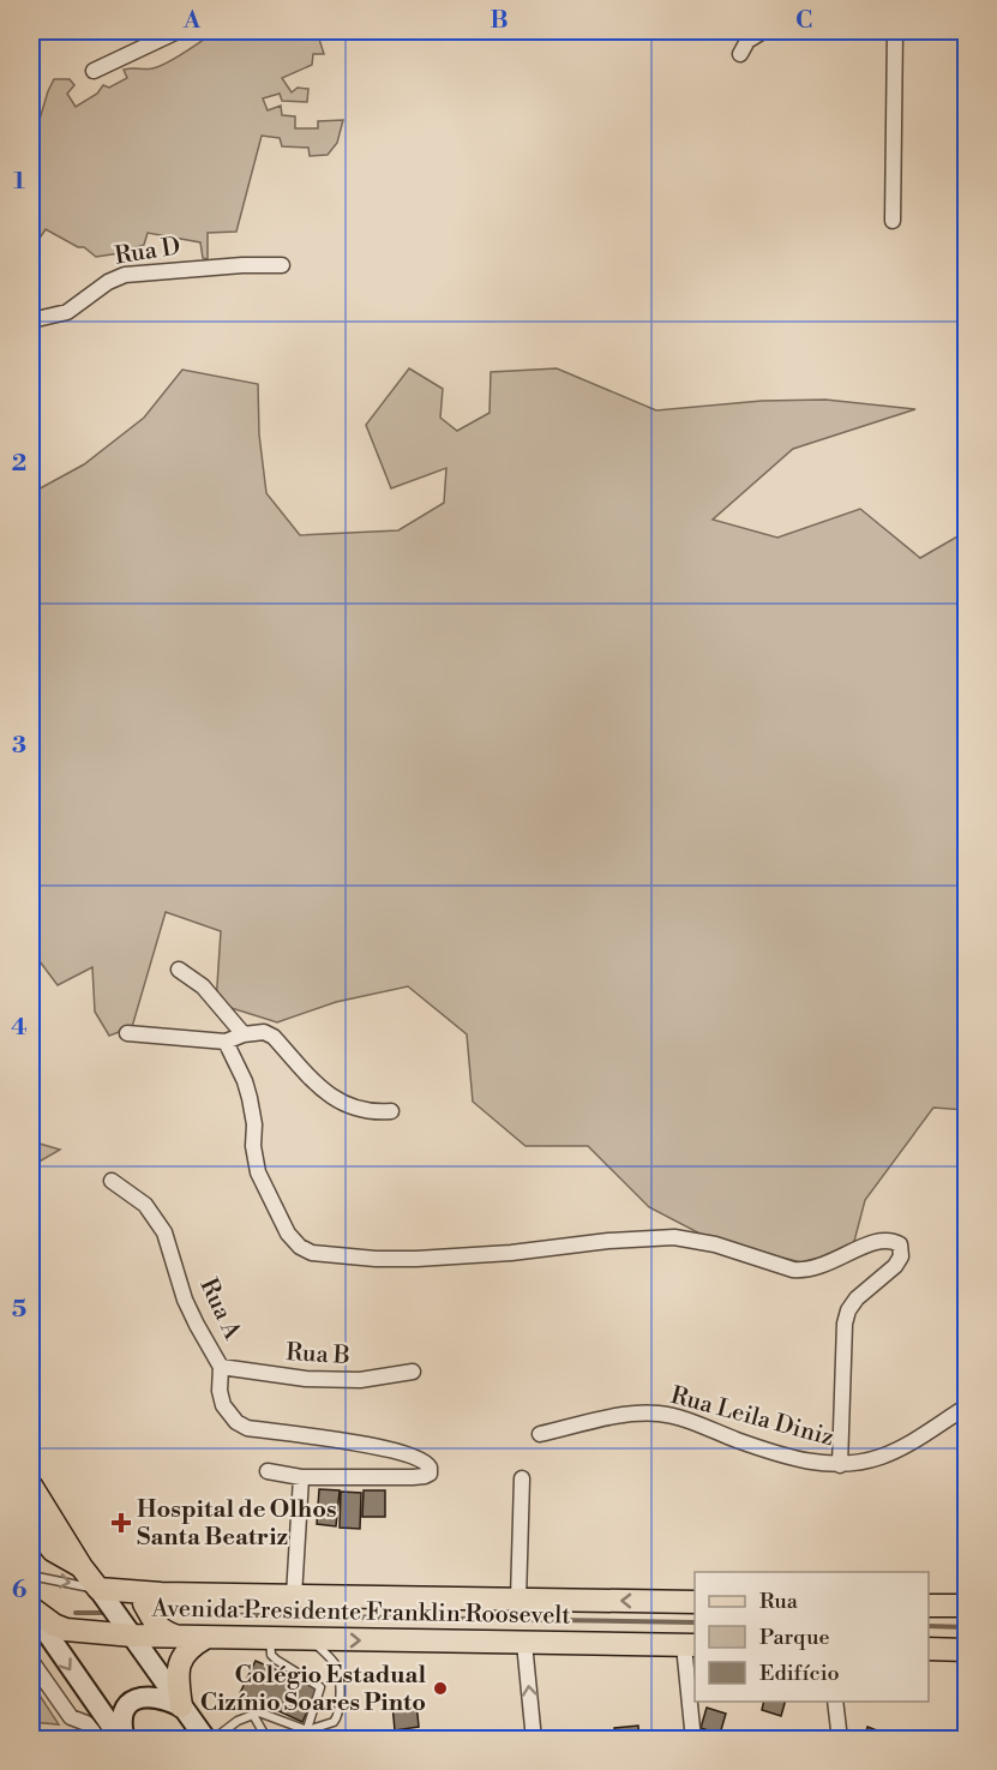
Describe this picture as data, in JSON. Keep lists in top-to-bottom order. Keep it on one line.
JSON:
{"streets":{"main road":["Avenida Presidente Franklin Roosevelt"],"street":["Rua D","Rua A","Rua B","Rua Leila Diniz"]},"crossings":[["Rua A","Rua B"]],"places":{"health":["Hospital de Olhos Santa Beatriz"],"other":["Colégio Estadual Cizínio Soares Pinto"]},"legend":["Rua","Parque","Edifício"],"grid":{"columns":["A","B","C"],"rows":["1","2","3","4","5","6"]}}
